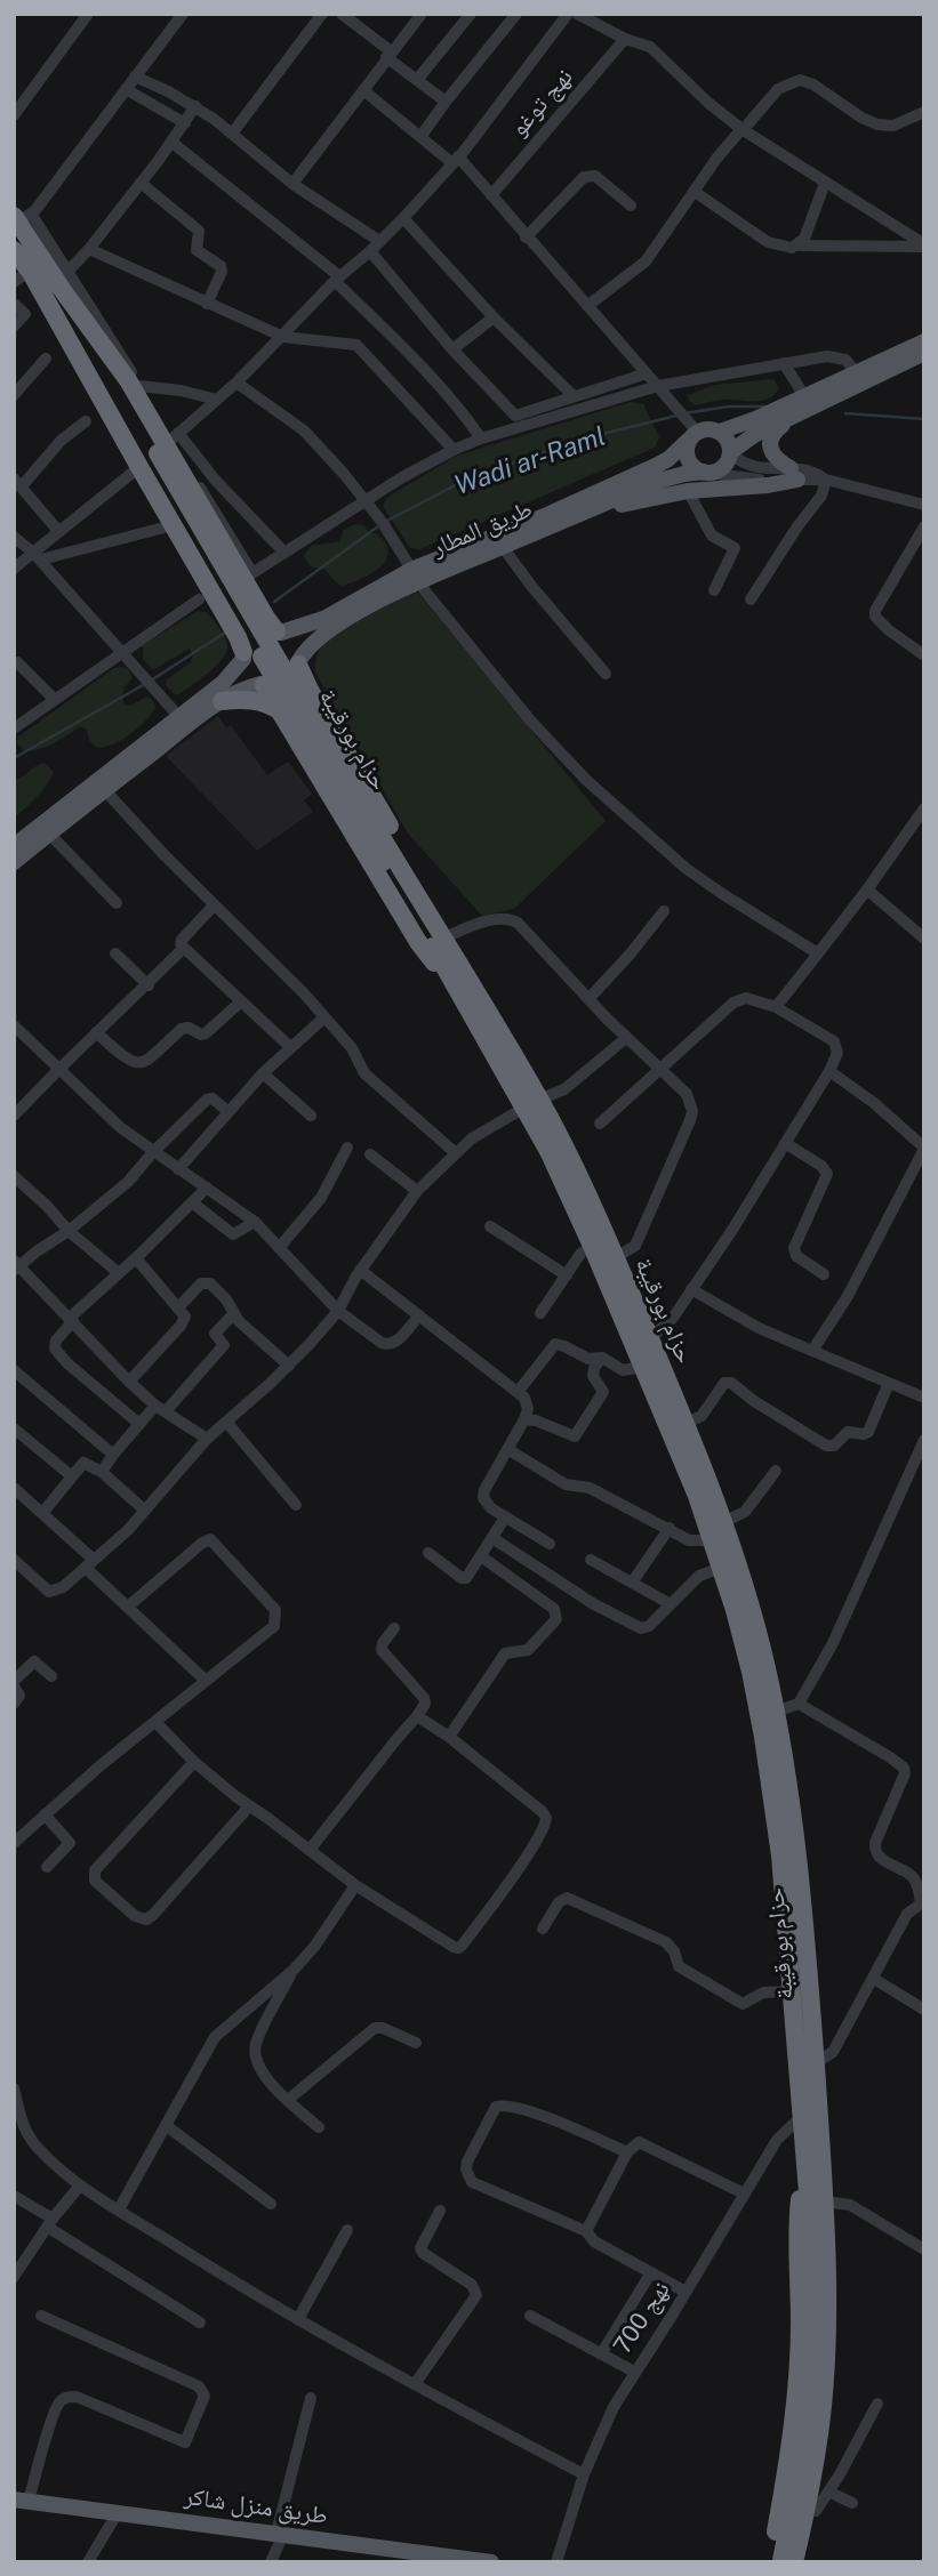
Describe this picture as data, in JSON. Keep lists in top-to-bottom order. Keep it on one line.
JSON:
{"streets":{"highway":["حزام بورقيبة"],"main road":["طريق المطار","طريق منزل شاكر"],"street":["نهج توغو","نهج 700"]},"crossings":[["حزام بورقيبة","نهج 700"]],"water":["Wadi ar-Raml"]}
